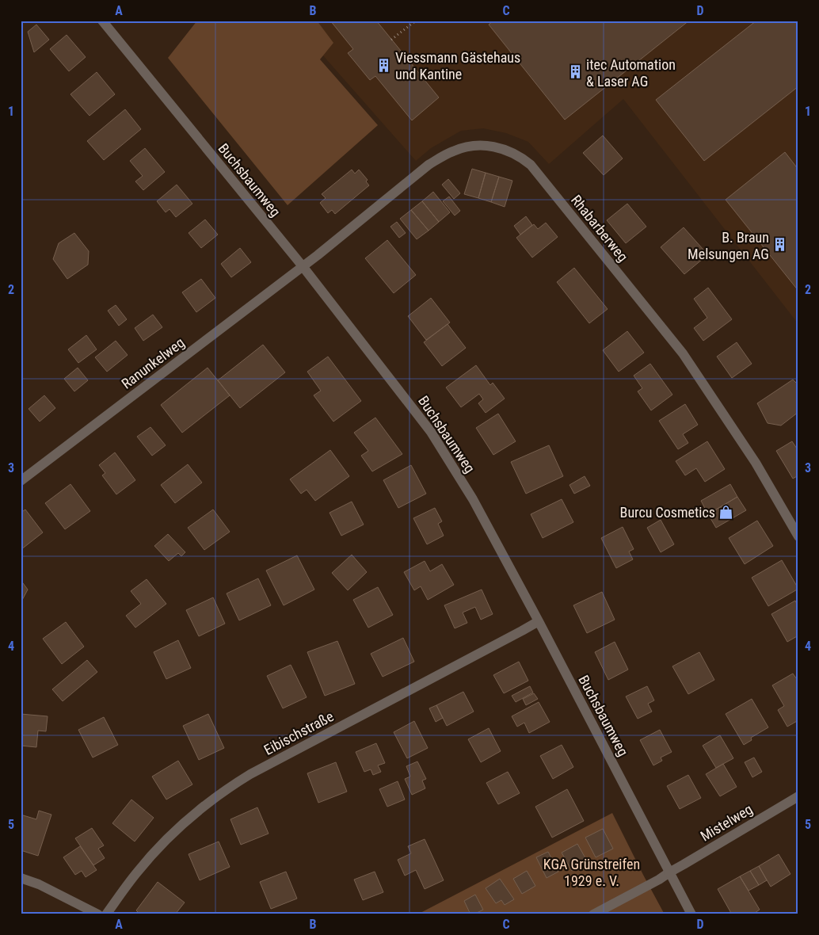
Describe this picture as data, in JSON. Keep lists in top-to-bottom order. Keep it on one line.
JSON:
{"streets":{"street":["Buchsbaumweg","Rhabarberweg","Ranunkelweg","Eibischstraße","Mistelweg"]},"crossings":[["Buchsbaumweg","Rhabarberweg"],["Buchsbaumweg","Ranunkelweg"],["Buchsbaumweg","Eibischstraße"],["Buchsbaumweg","Mistelweg"],["Rhabarberweg","Ranunkelweg"]],"parks":["KGA Grünstreifen 1929 e. V."],"places":{"building":["Viessmann Gästehaus und Kantine","itec Automation & Laser AG","B. Braun Melsungen AG"],"shop":["Burcu Cosmetics"]},"grid":{"columns":["A","B","C","D"],"rows":["1","2","3","4","5"]}}
